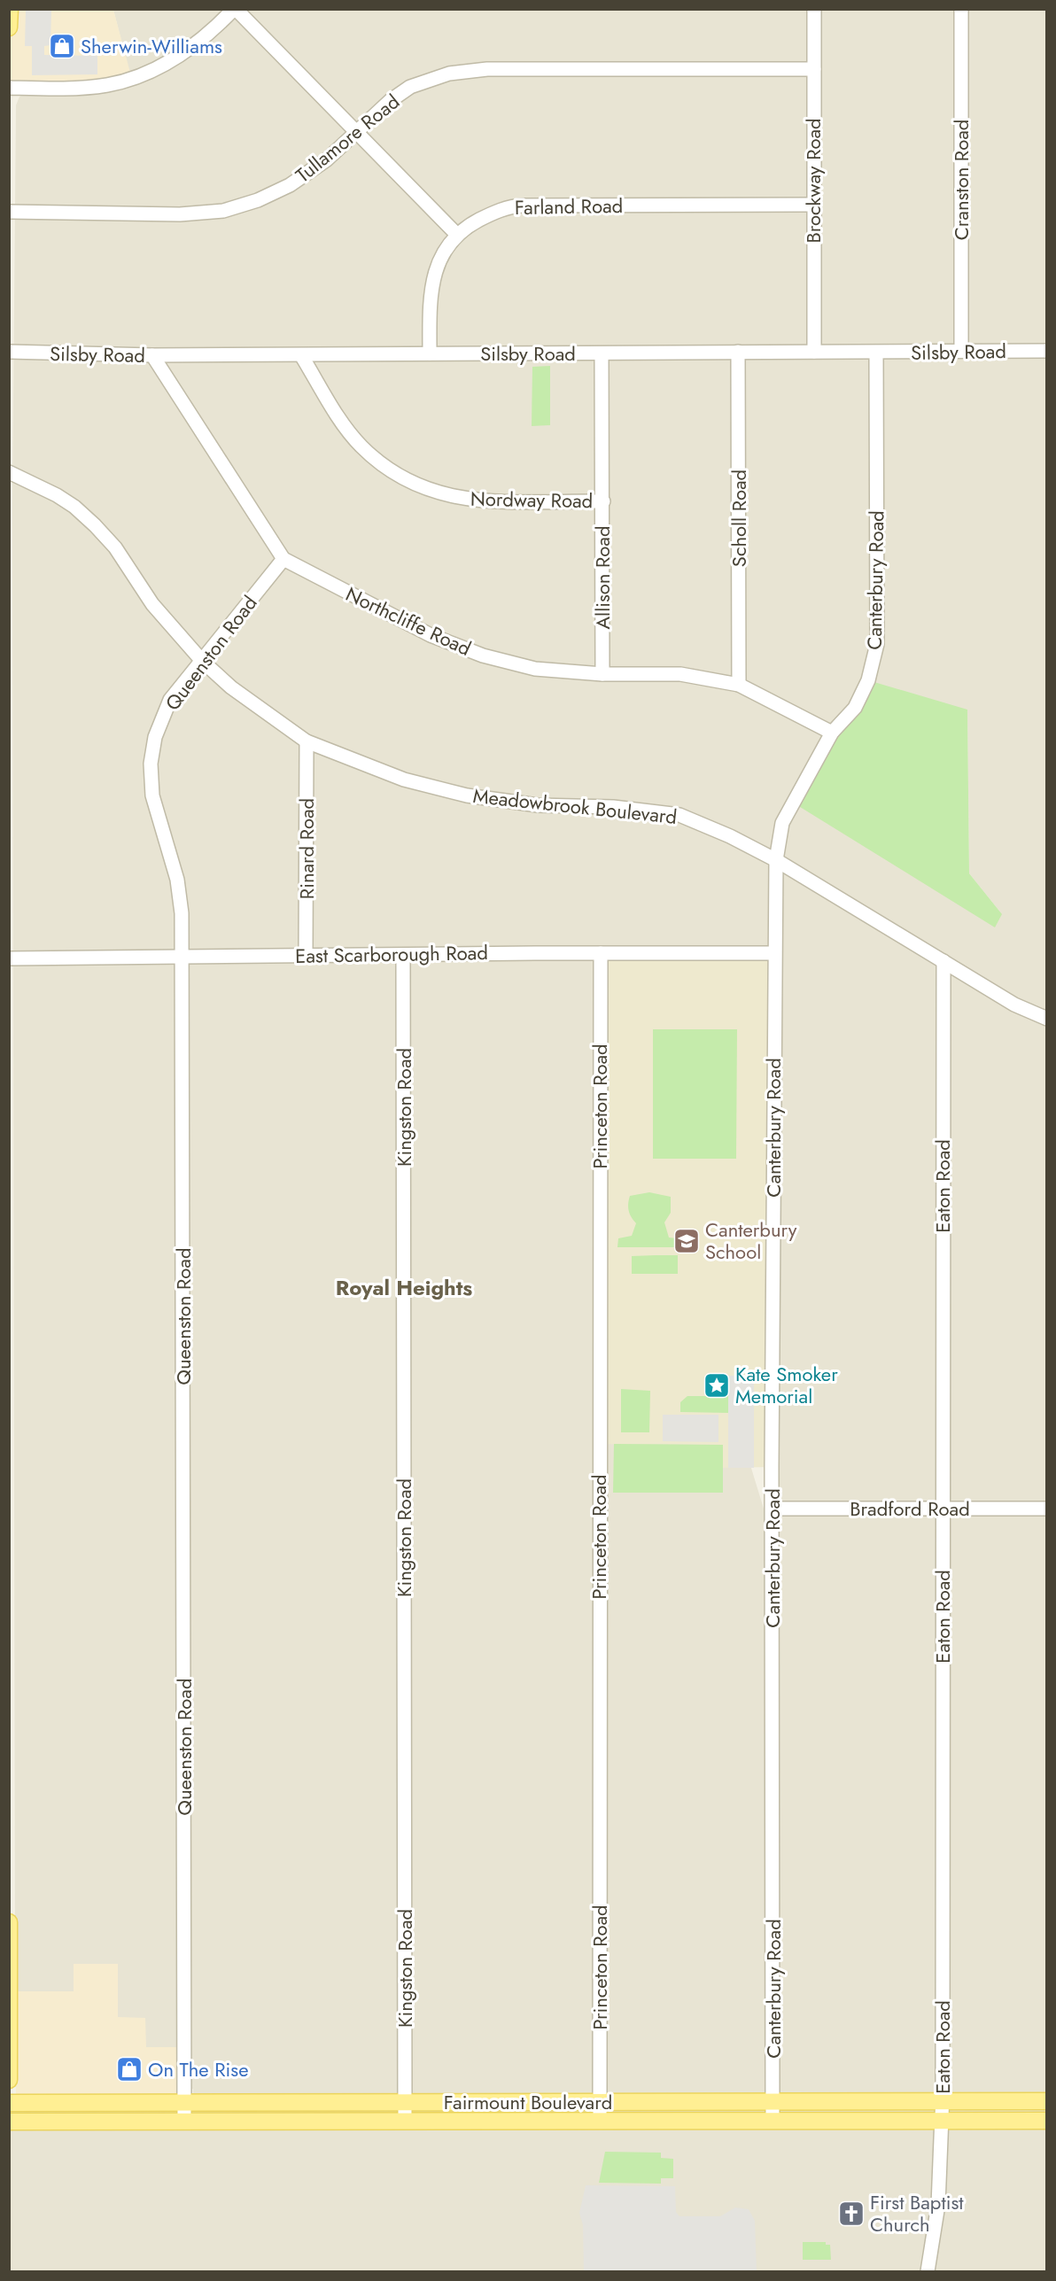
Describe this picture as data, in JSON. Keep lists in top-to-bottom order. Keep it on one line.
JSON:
{"streets":{"main road":["Fairmount Boulevard"],"street":["Tullamore Road","Cranston Road","Brockway Road","Farland Road","Silsby Road","Nordway Road","Scholl Road","Allison Road","Canterbury Road","Northcliffe Road","Queenston Road","Meadowbrook Boulevard","Rinard Road","East Scarborough Road","Princeton Road","Kingston Road","Eaton Road","Bradford Road"]},"crossings":[["Tullamore Road","Brockway Road"],["Cranston Road","Silsby Road"],["Brockway Road","Farland Road"],["Brockway Road","Silsby Road"],["Farland Road","Silsby Road"],["Silsby Road","Nordway Road"],["Silsby Road","Scholl Road"],["Silsby Road","Allison Road"],["Silsby Road","Canterbury Road"],["Silsby Road","Northcliffe Road"],["Nordway Road","Allison Road"],["Scholl Road","Northcliffe Road"],["Allison Road","Northcliffe Road"],["Canterbury Road","Northcliffe Road"],["Canterbury Road","Meadowbrook Boulevard"],["Canterbury Road","East Scarborough Road"],["Canterbury Road","Bradford Road"],["Canterbury Road","Fairmount Boulevard"],["Northcliffe Road","Queenston Road"],["Queenston Road","Meadowbrook Boulevard"],["Queenston Road","East Scarborough Road"],["Queenston Road","Fairmount Boulevard"],["Meadowbrook Boulevard","Rinard Road"],["Meadowbrook Boulevard","Eaton Road"],["Rinard Road","East Scarborough Road"],["East Scarborough Road","Princeton Road"],["East Scarborough Road","Kingston Road"],["Princeton Road","Fairmount Boulevard"],["Kingston Road","Fairmount Boulevard"],["Eaton Road","Bradford Road"],["Eaton Road","Fairmount Boulevard"]],"districts":["Royal Heights"],"places":{"shop":["Sherwin-Williams","On The Rise"],"school or university":["Canterbury School"],"place":["Kate Smoker Memorial"],"church":["First Baptist Church"]}}
